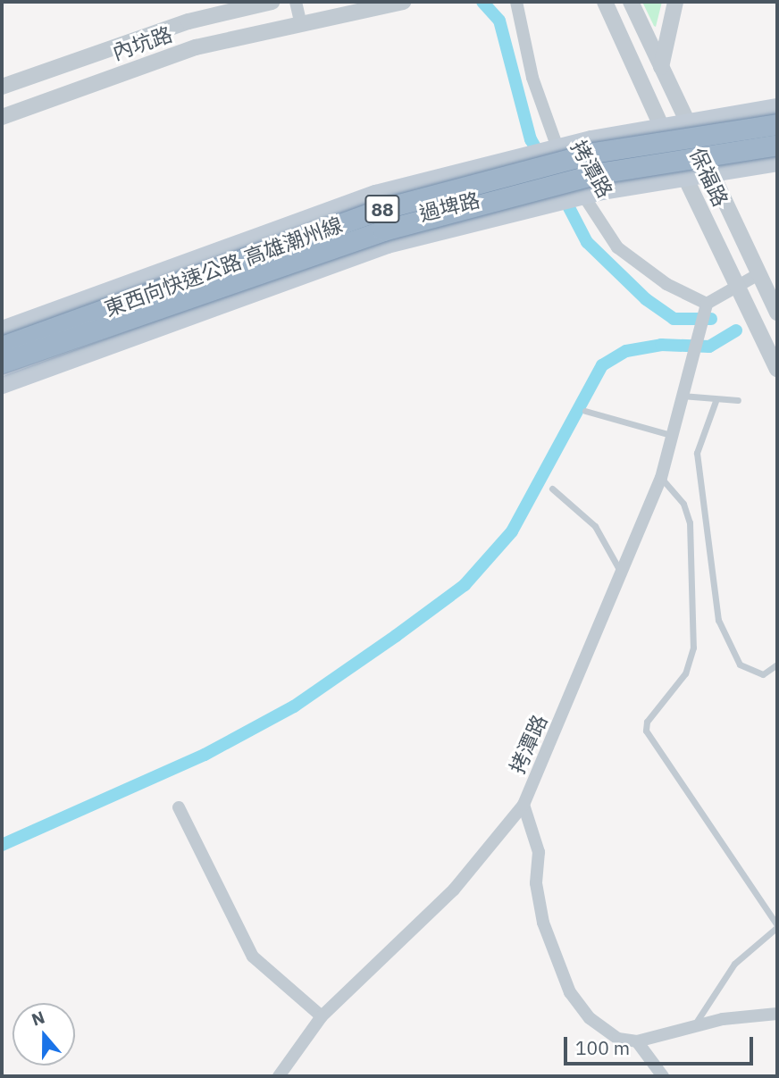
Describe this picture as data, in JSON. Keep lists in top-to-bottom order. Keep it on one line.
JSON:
{"streets":{"highway":["88","東西向快速公路 高雄潮州線"],"main road":["過埤路"],"street":["內坑路","拷潭路","保福路"]},"crossings":[["拷潭路","過埤路"],["保福路","過埤路"]],"scale_bar":"100 m","north":"top"}
